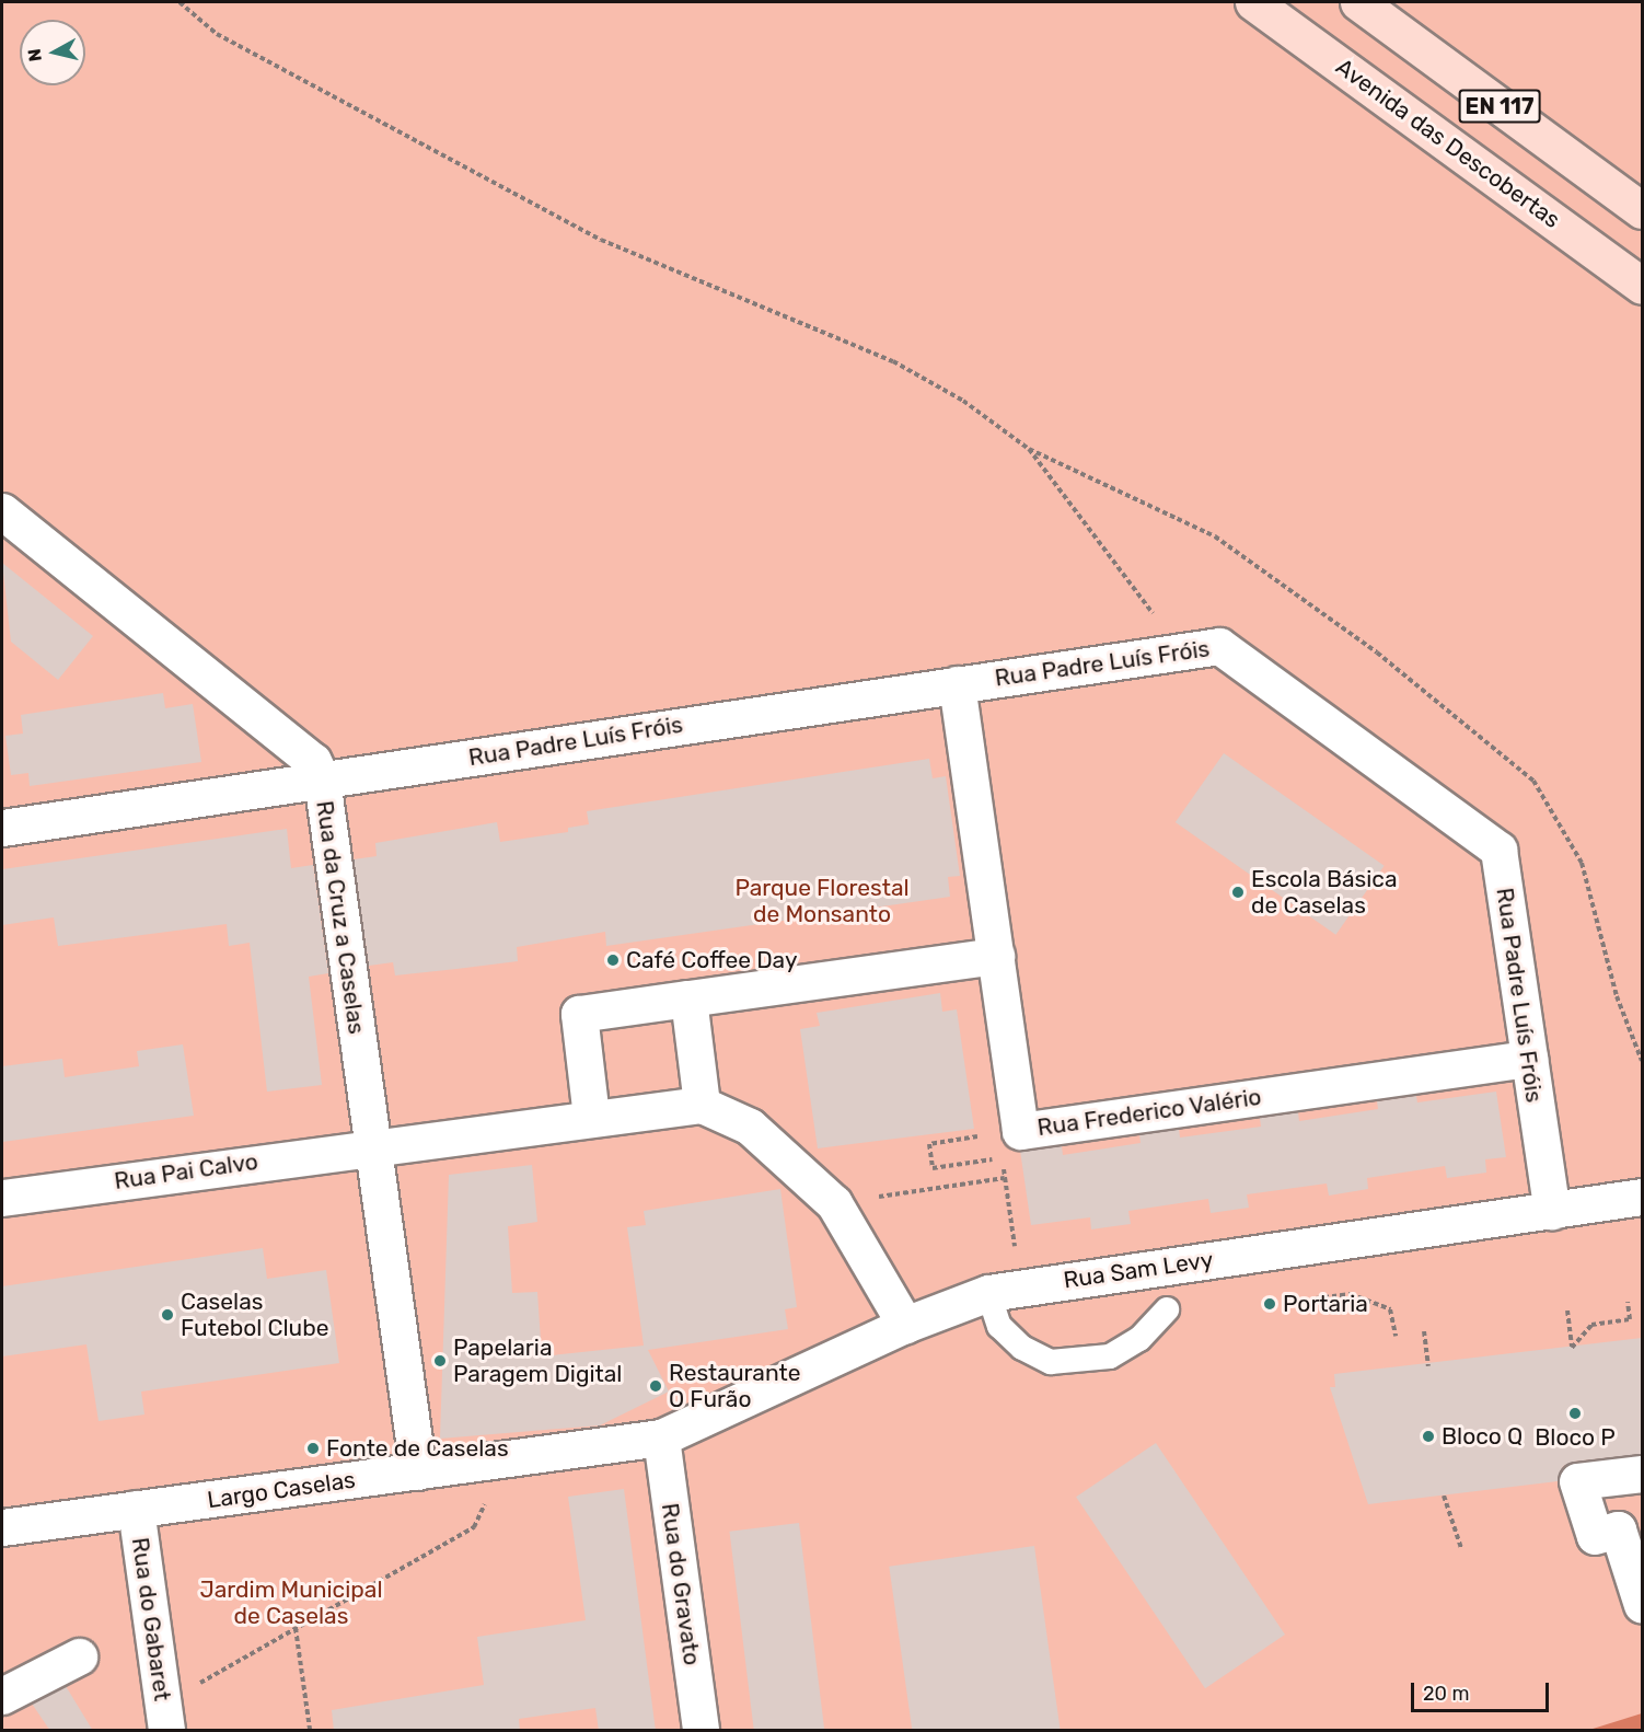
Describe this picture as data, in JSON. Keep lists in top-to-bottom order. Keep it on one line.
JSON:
{"streets":{"main road":["EN 117","Avenida das Descobertas"],"street":["Rua Padre Luís Fróis","Rua da Cruz a Caselas","Rua Frederico Valério","Rua Pai Calvo","Rua Sam Levy","Largo Caselas","Rua do Gravato","Rua do Gabaret"]},"crossings":[["Rua Padre Luís Fróis","Rua da Cruz a Caselas"],["Rua Padre Luís Fróis","Rua Frederico Valério"],["Rua Padre Luís Fróis","Rua Sam Levy"],["Rua da Cruz a Caselas","Rua Pai Calvo"],["Rua da Cruz a Caselas","Largo Caselas"],["Rua Sam Levy","Largo Caselas"],["Rua Sam Levy","Rua do Gravato"],["Largo Caselas","Rua do Gravato"],["Largo Caselas","Rua do Gabaret"]],"parks":["Parque Florestal de Monsanto","Jardim Municipal de Caselas"],"places":["Escola Básica de Caselas","Café Coffee Day","Portaria","Caselas Futebol Clube","Papelaria Paragem Digital","Restaurante O Furão","Bloco P","Bloco Q","Fonte de Caselas"],"scale_bar":"20 m","north":"left"}
